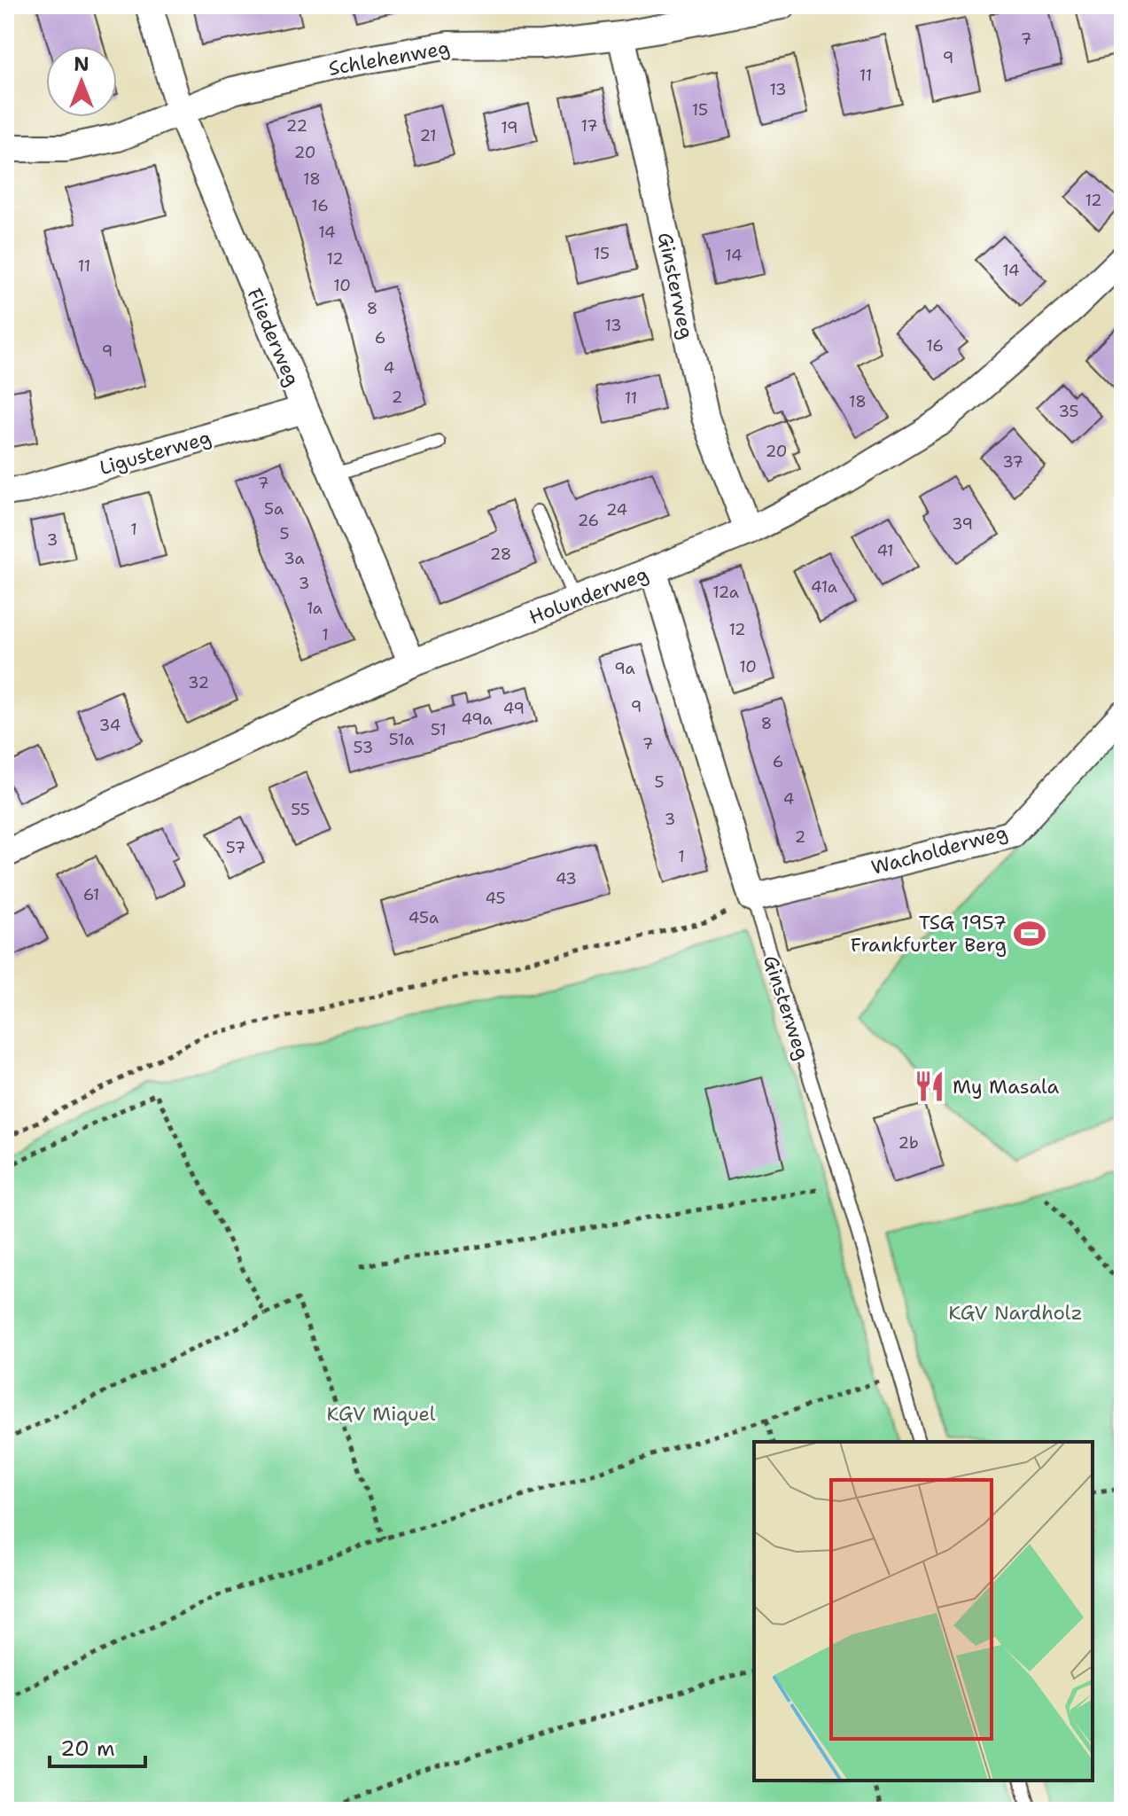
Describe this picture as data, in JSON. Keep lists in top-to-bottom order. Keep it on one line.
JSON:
{"streets":{"street":["Schlehenweg","Ginsterweg","Fliederweg","Ligusterweg","Holunderweg","Wacholderweg"]},"crossings":[["Schlehenweg","Ginsterweg"],["Schlehenweg","Fliederweg"],["Ginsterweg","Holunderweg"],["Ginsterweg","Wacholderweg"],["Fliederweg","Ligusterweg"],["Fliederweg","Holunderweg"]],"parks":["KGV Nardholz","KGV Miquel"],"places":{"sports":["TSG 1957 Frankfurter Berg"],"restaurant":["My Masala"]},"house_numbers":["7","9","11","13","15","22","17","19","21","20","18","12","16","14","15","14","12","11","14","10","8","13","6","16","9","4","2","11","18","35","20","37","7","5a","24","26","39","1","5","3","41","28","3a","3","41a","12a","1a","12","1","10","9a","32","9","49","49a","8","34","51","51a","7","53","6","5","4","55","3","2","57","1","43","61","45","45a","2b"],"scale_bar":"20 m","north":"top"}
